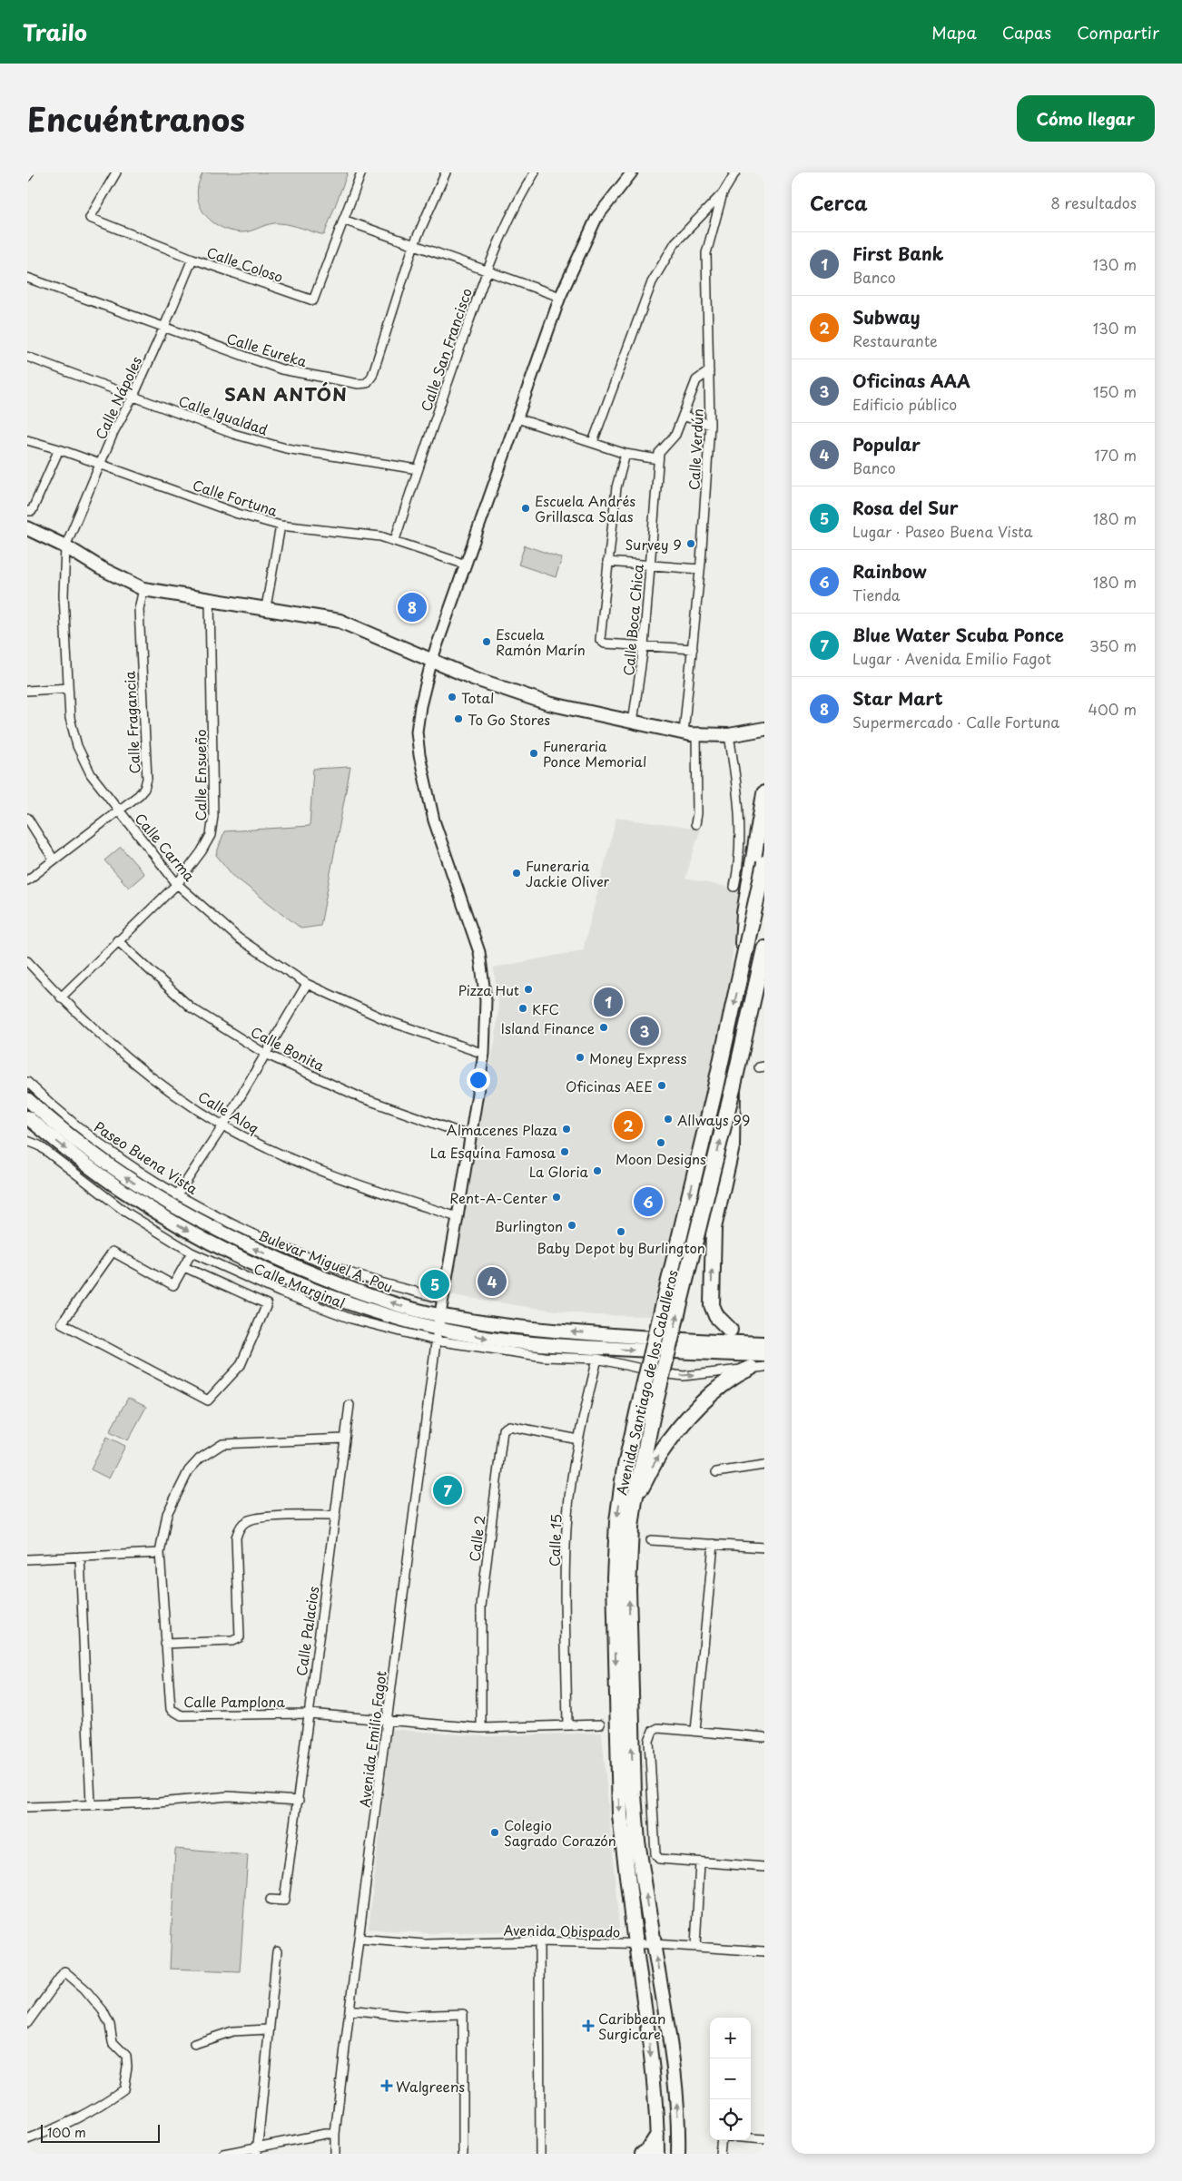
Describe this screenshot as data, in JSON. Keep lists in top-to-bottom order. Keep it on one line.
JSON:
{"streets":{"highway":["Avenida Santiago de los Caballeros"],"main road":["Bulevar Miguel A. Pou"],"street":["Calle Coloso","Calle Eureka","Calle San Francisco","Calle Nápoles","Calle Igualdad","Calle Verdún","Calle Fortuna","Calle Boca Chica","Calle Fragancia","Calle Ensueño","Calle Carma","Calle Bonita","Calle Aloq","Paseo Buena Vista","Calle Marginal","Calle 2","Calle 15","Calle Palacios","Calle Pamplona","Avenida Emilio Fagot","Avenida Obispado"]},"crossings":[["Calle Coloso","Calle Nápoles"],["Calle Eureka","Calle Nápoles"],["Calle San Francisco","Calle Igualdad"],["Calle San Francisco","Calle Fortuna"],["Calle Nápoles","Calle Igualdad"],["Calle Nápoles","Calle Fortuna"],["Calle Nápoles","Calle Carma"],["Calle Verdún","Calle Boca Chica"],["Calle Fragancia","Calle Carma"],["Calle Ensueño","Calle Carma"],["Calle Ensueño","Calle Bonita"],["Calle Ensueño","Calle Aloq"],["Calle Marginal","Calle 15"],["Calle Marginal","Avenida Emilio Fagot"],["Avenida Santiago de los Caballeros","Avenida Obispado"],["Calle 2","Calle 15"],["Calle 2","Calle Pamplona"],["Calle 15","Calle Pamplona"],["Calle Palacios","Calle Pamplona"],["Calle Pamplona","Avenida Emilio Fagot"],["Avenida Emilio Fagot","Avenida Obispado"]],"districts":["SAN ANTÓN"],"places":{"other":["Escuela Andrés Grillasca Salas","Survey 9","Escuela Ramón Marín","Total","To Go Stores","Funeraria Ponce Memorial","Funeraria Jackie Oliver","Pizza Hut","KFC","Island Finance","Money Express","Oficinas AEE","Allways 99","Almacenes Plaza","Moon Designs","La Esquína Famosa","La Gloria","Rent-A-Center","Burlington","Baby Depot by Burlington","Colegio Sagrado Corazón"],"health":["Caribbean Surgicare","Walgreens"]},"scale_bar":"100 m","page":{"header":"Trailo","nav":["Mapa","Capas","Compartir"],"title":"Encuéntranos","buttons":"Cómo llegar","heading":["Cerca","8 resultados"],"list":[{"mark":"1","name":"First Bank","note":"Banco","value":"130 m"},{"mark":"2","name":"Subway","note":"Restaurante","value":"130 m"},{"mark":"3","name":"Oficinas AAA","note":"Edificio público","value":"150 m"},{"mark":"4","name":"Popular","note":"Banco","value":"170 m"},{"mark":"5","name":"Rosa del Sur","note":"Lugar · Paseo Buena Vista","value":"180 m"},{"mark":"6","name":"Rainbow","note":"Tienda","value":"180 m"},{"mark":"7","name":"Blue Water Scuba Ponce","note":"Lugar · Avenida Emilio Fagot","value":"350 m"},{"mark":"8","name":"Star Mart","note":"Supermercado · Calle Fortuna","value":"400 m"}],"pins":["8","1","3","2","6","4","5","7"],"map_buttons":["+","−"],"scale":"100 m"}}
